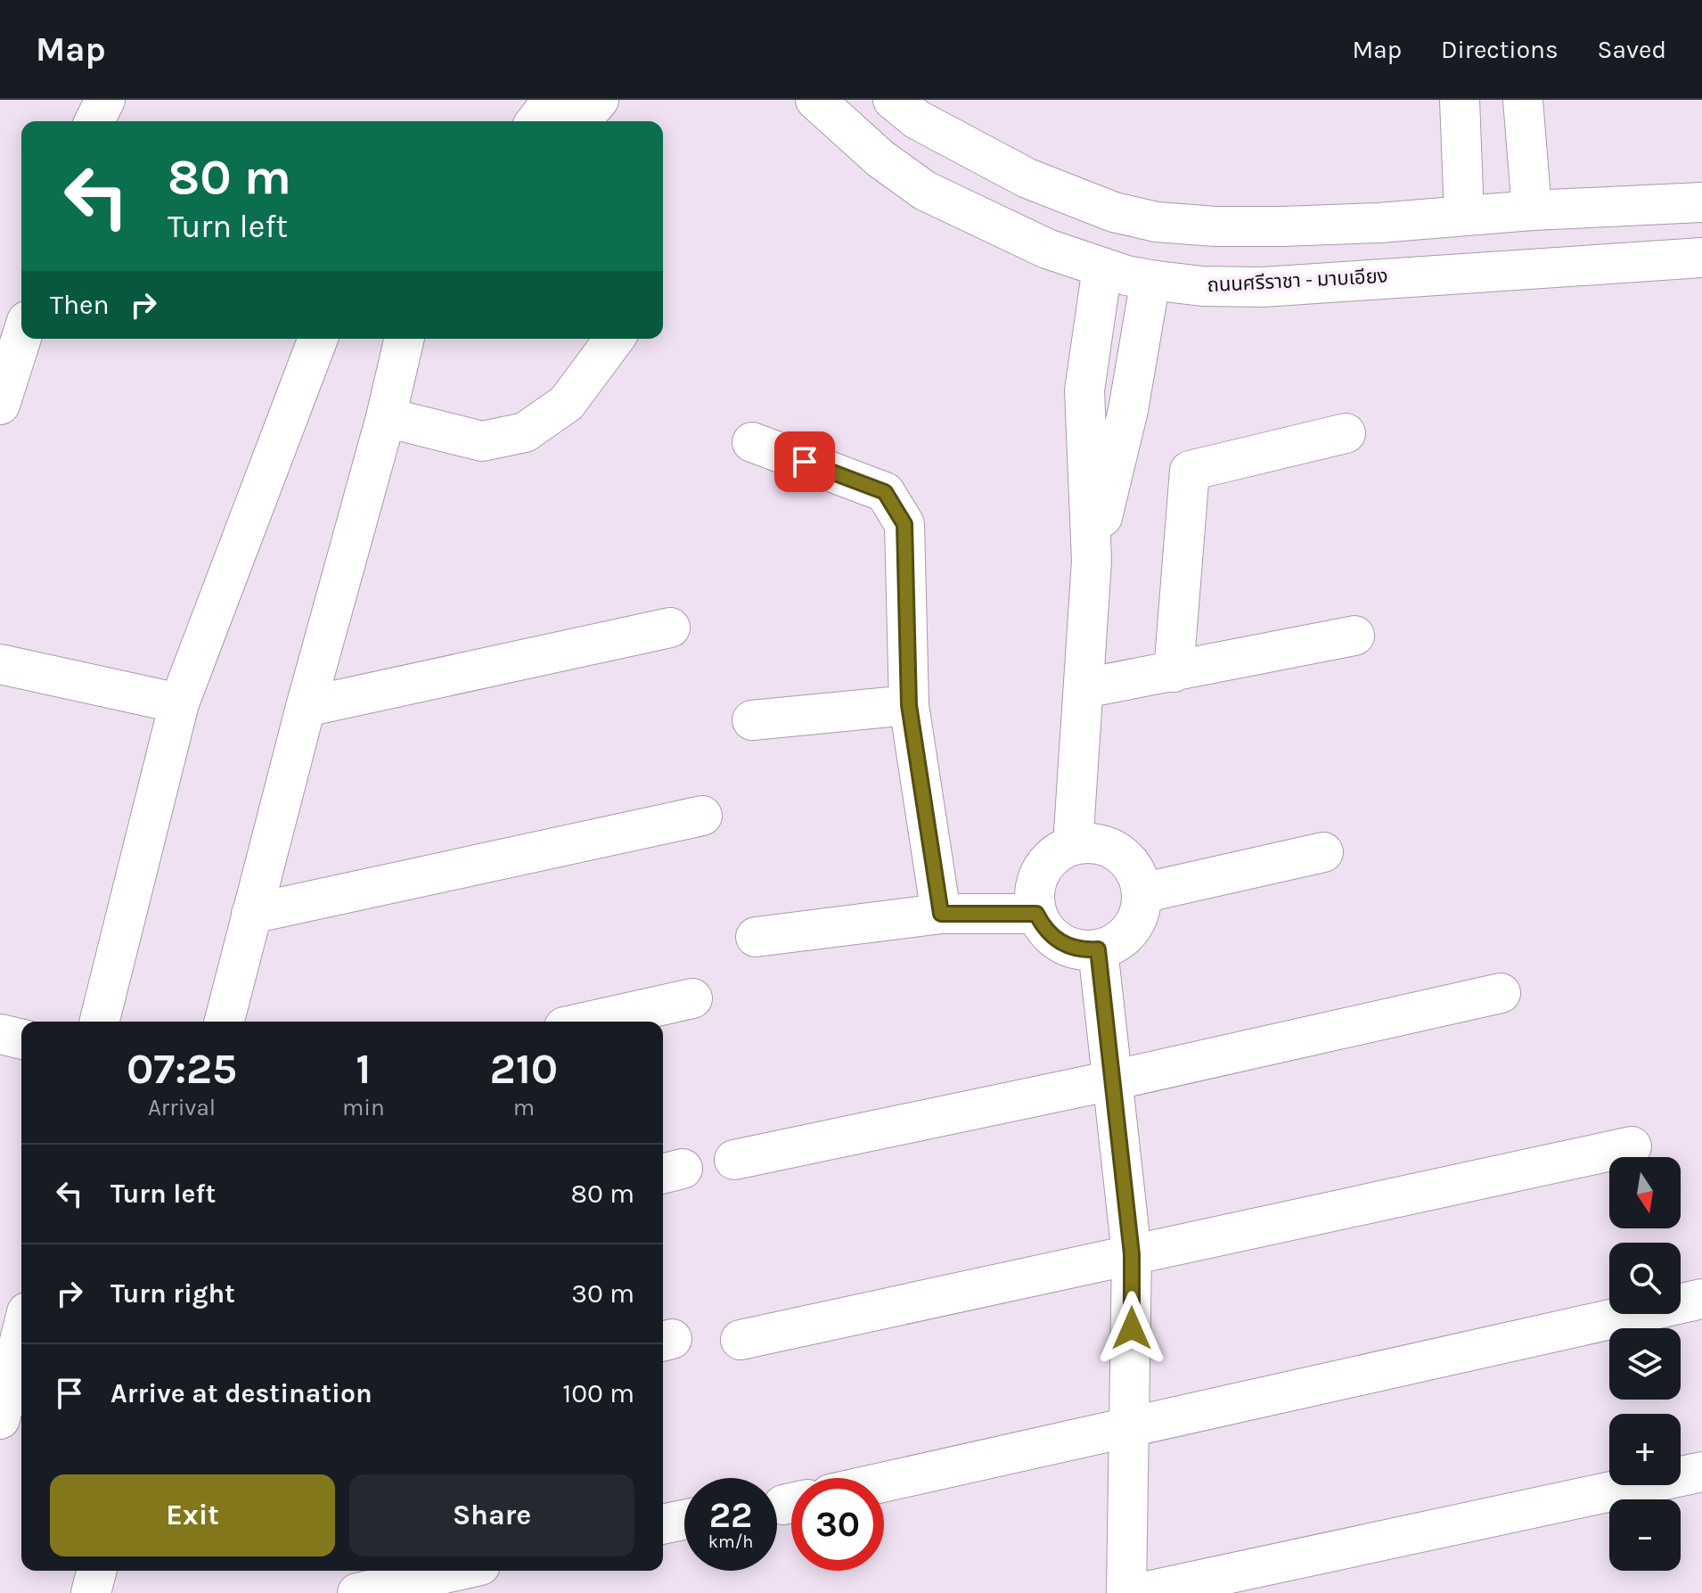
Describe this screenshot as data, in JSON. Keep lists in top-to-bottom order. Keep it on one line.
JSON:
{"streets":{"street":["ถนนศรีราชา - มาบเอียง"]},"north":"bottom","page":{"header":"Map","nav":["Map","Directions","Saved"],"turn":["80 m","Turn left"],"then":"Then","eta":["07:25","Arrival","1","min","210","m"],"list":[{"name":"Turn left","value":"80 m"},{"name":"Turn right","value":"30 m"},{"name":"Arrive at destination","value":"100 m"}],"map_buttons":["+","−"],"buttons":["Exit","Share"],"speed":"22 km/h","limit":"30"}}
